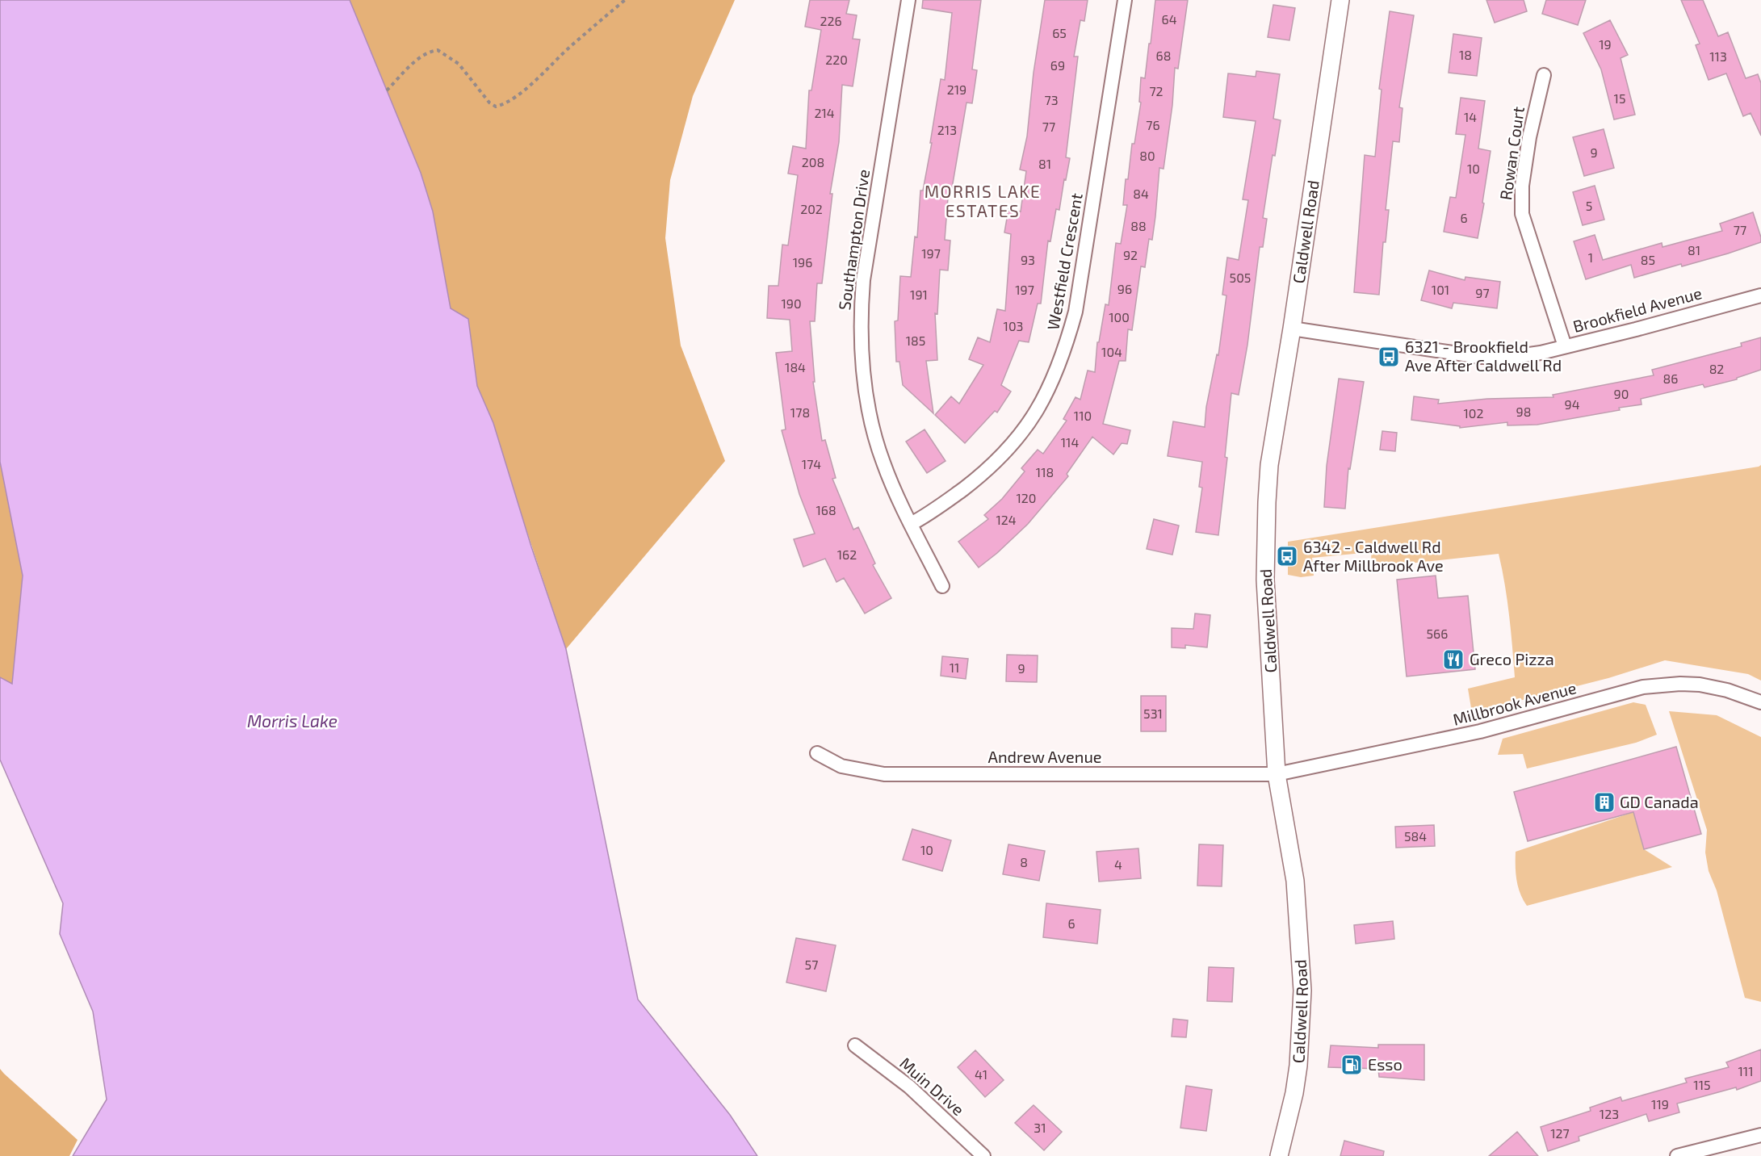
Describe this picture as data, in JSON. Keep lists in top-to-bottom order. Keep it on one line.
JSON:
{"streets":{"street":["Rowan Court","Caldwell Road","Southampton Drive","Westfield Crescent","Brookfield Avenue","Millbrook Avenue","Andrew Avenue","Muin Drive"]},"crossings":[["Rowan Court","Brookfield Avenue"],["Caldwell Road","Brookfield Avenue"],["Caldwell Road","Millbrook Avenue"],["Caldwell Road","Andrew Avenue"],["Southampton Drive","Westfield Crescent"],["Millbrook Avenue","Andrew Avenue"]],"districts":["MORRIS LAKE ESTATES"],"water":["Morris Lake"],"places":{"bus stop":["6321 - Brookfield Ave After Caldwell Rd","6342 - Caldwell Rd After Millbrook Ave"],"restaurant":["Greco Pizza"],"building":["GD Canada"],"fuel station":["Esso"]},"house_numbers":["64","226","65","19","18","68","113","220","69","219","72","15","73","214","14","76","77","213","9","80","208","81","10","84","5","202","6","88","77","81","197","92","1","93","85","196","505","96","197","101","97","191","190","100","103","185","104","184","82","86","90","94","98","178","102","110","114","174","118","120","168","124","162","566","11","9","531","584","10","8","4","6","57","111","41","115","119","123","31","127"]}
